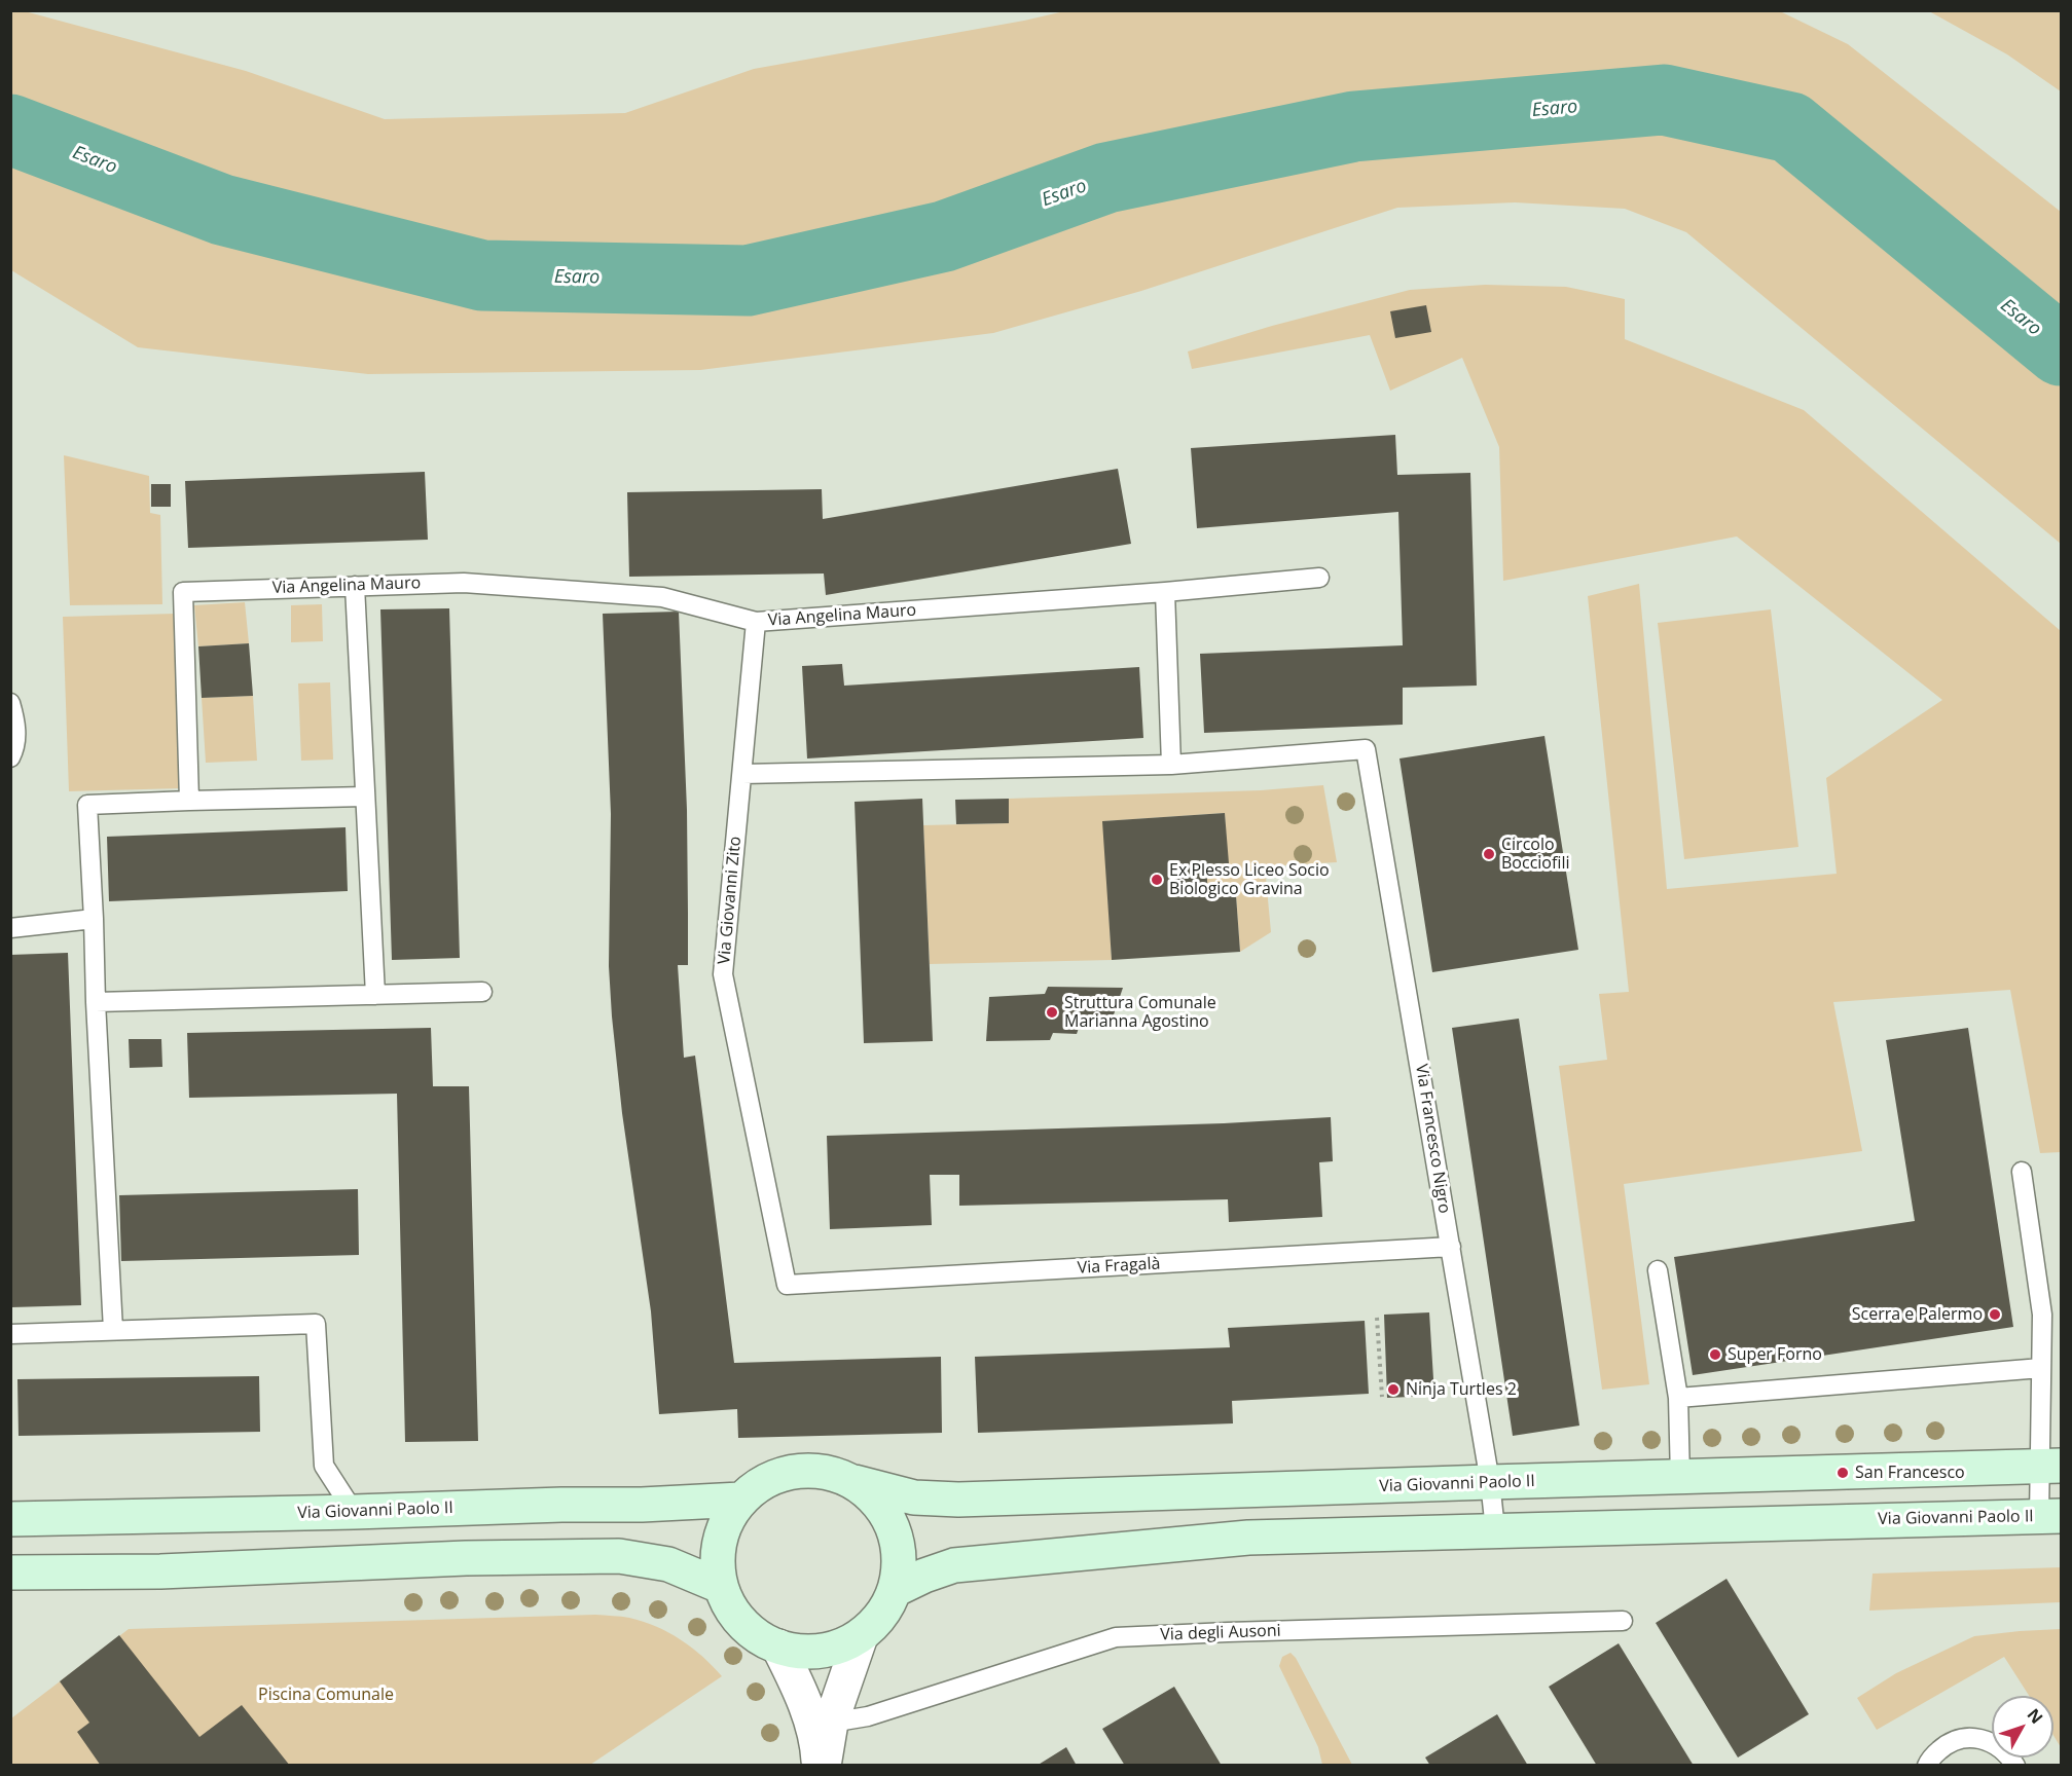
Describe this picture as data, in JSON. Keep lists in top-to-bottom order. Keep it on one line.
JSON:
{"streets":{"street":["Via Giovanni Paolo II"],"lane":["Via Angelina Mauro","Via Giovanni Zito","Via Francesco Nigro","Via Fragalà","Via degli Ausoni"]},"crossings":[["Via Angelina Mauro","Via Giovanni Zito"],["Via Giovanni Zito","Via Fragalà"],["Via Francesco Nigro","Via Fragalà"],["Via Francesco Nigro","Via Giovanni Paolo II"]],"water":["Esaro"],"parks":["Piscina Comunale"],"places":["Circolo Bocciofili","Ex Plesso Liceo Socio Biologico Gravina","Struttura Comunale Marianna Agostino","Scerra e Palermo","Super Forno","Ninja Turtles 2","San Francesco"],"north":"top right"}
